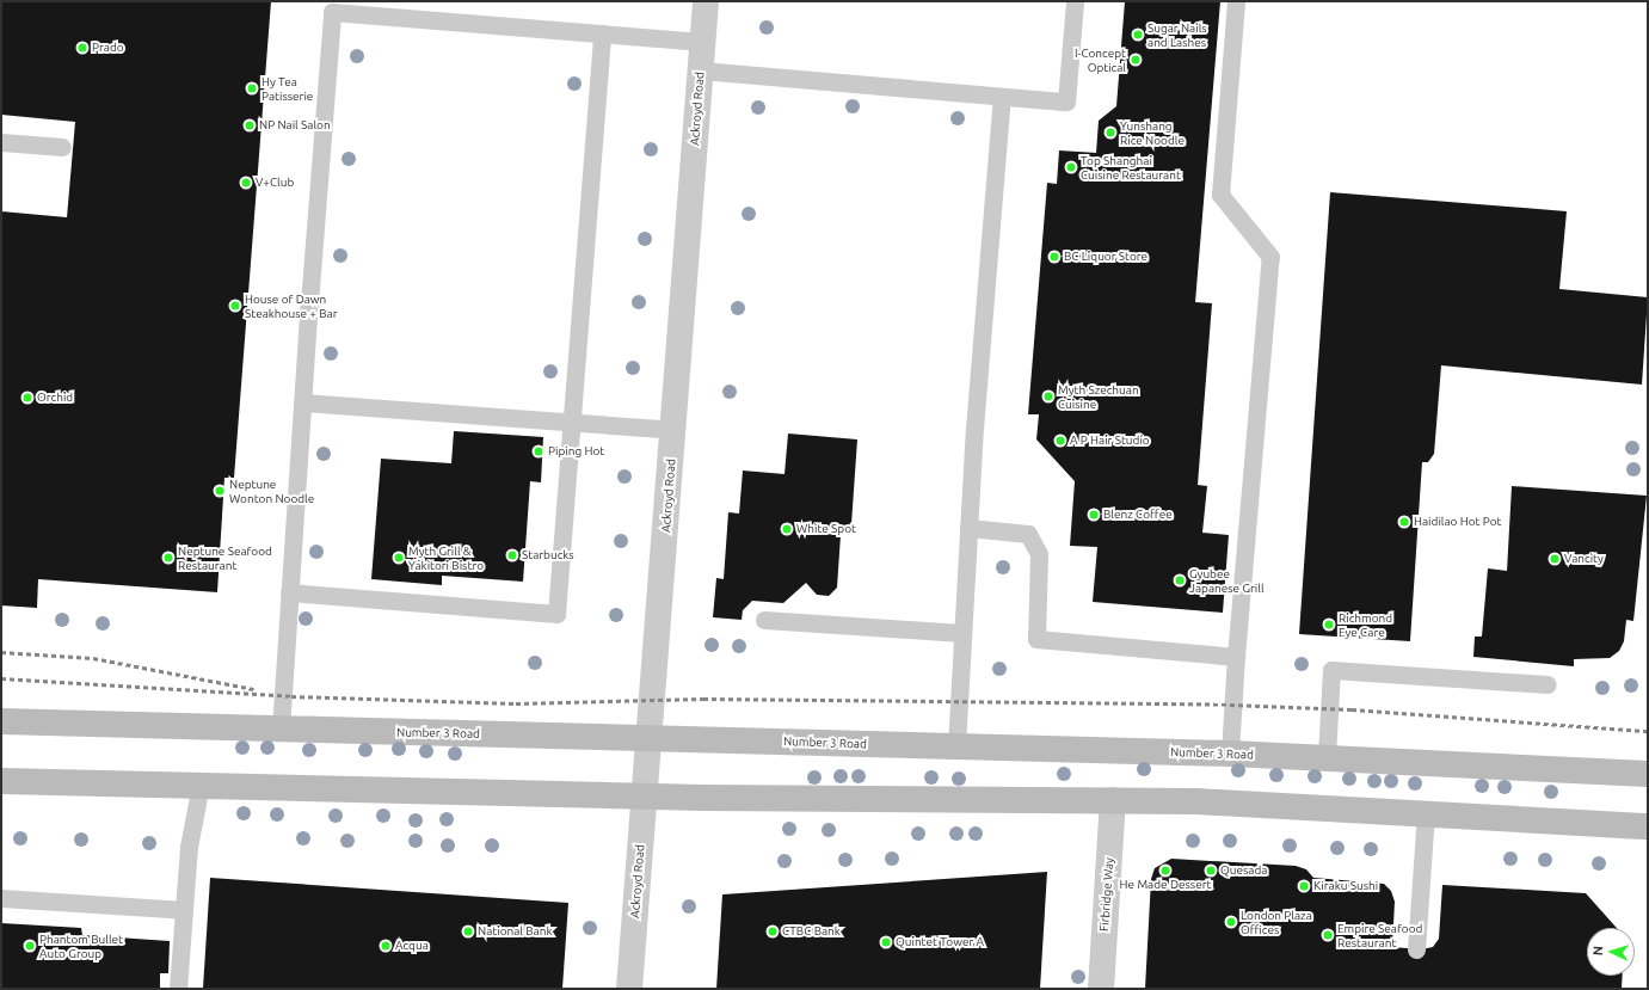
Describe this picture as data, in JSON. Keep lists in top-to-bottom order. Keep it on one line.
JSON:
{"streets":{"main road":["Number 3 Road"],"street":["Ackroyd Road","Firbridge Way"]},"crossings":[["Ackroyd Road","Number 3 Road"]],"places":["Sugar Nails and Lashes","Prado","I-Concept Optical","Hy Tea Patisserie","NP Nail Salon","Yunshang Rice Noodle","Top Shanghai Cuisine Restaurant","V+Club","BC Liquor Store","House of Dawn Steakhouse + Bar","Myth Szechuan Cuisine","Orchid","A P Hair Studio","Piping Hot","Neptune Wonton Noodle","Blenz Coffee","Haidilao Hot Pot","White Spot","Starbucks","Neptune Seafood Restaurant","Myth Grill & Yakitori Bistro","Vancity","Gyubee Japanese Grill","Richmond Eye Care","He Made Dessert","Quesada","Kiraku Sushi","London Plaza Offices","National Bank","CTBC Bank","Empire Seafood Restaurant","Quintet Tower A","Phantom Bullet Auto Group","Acqua"],"north":"left"}
